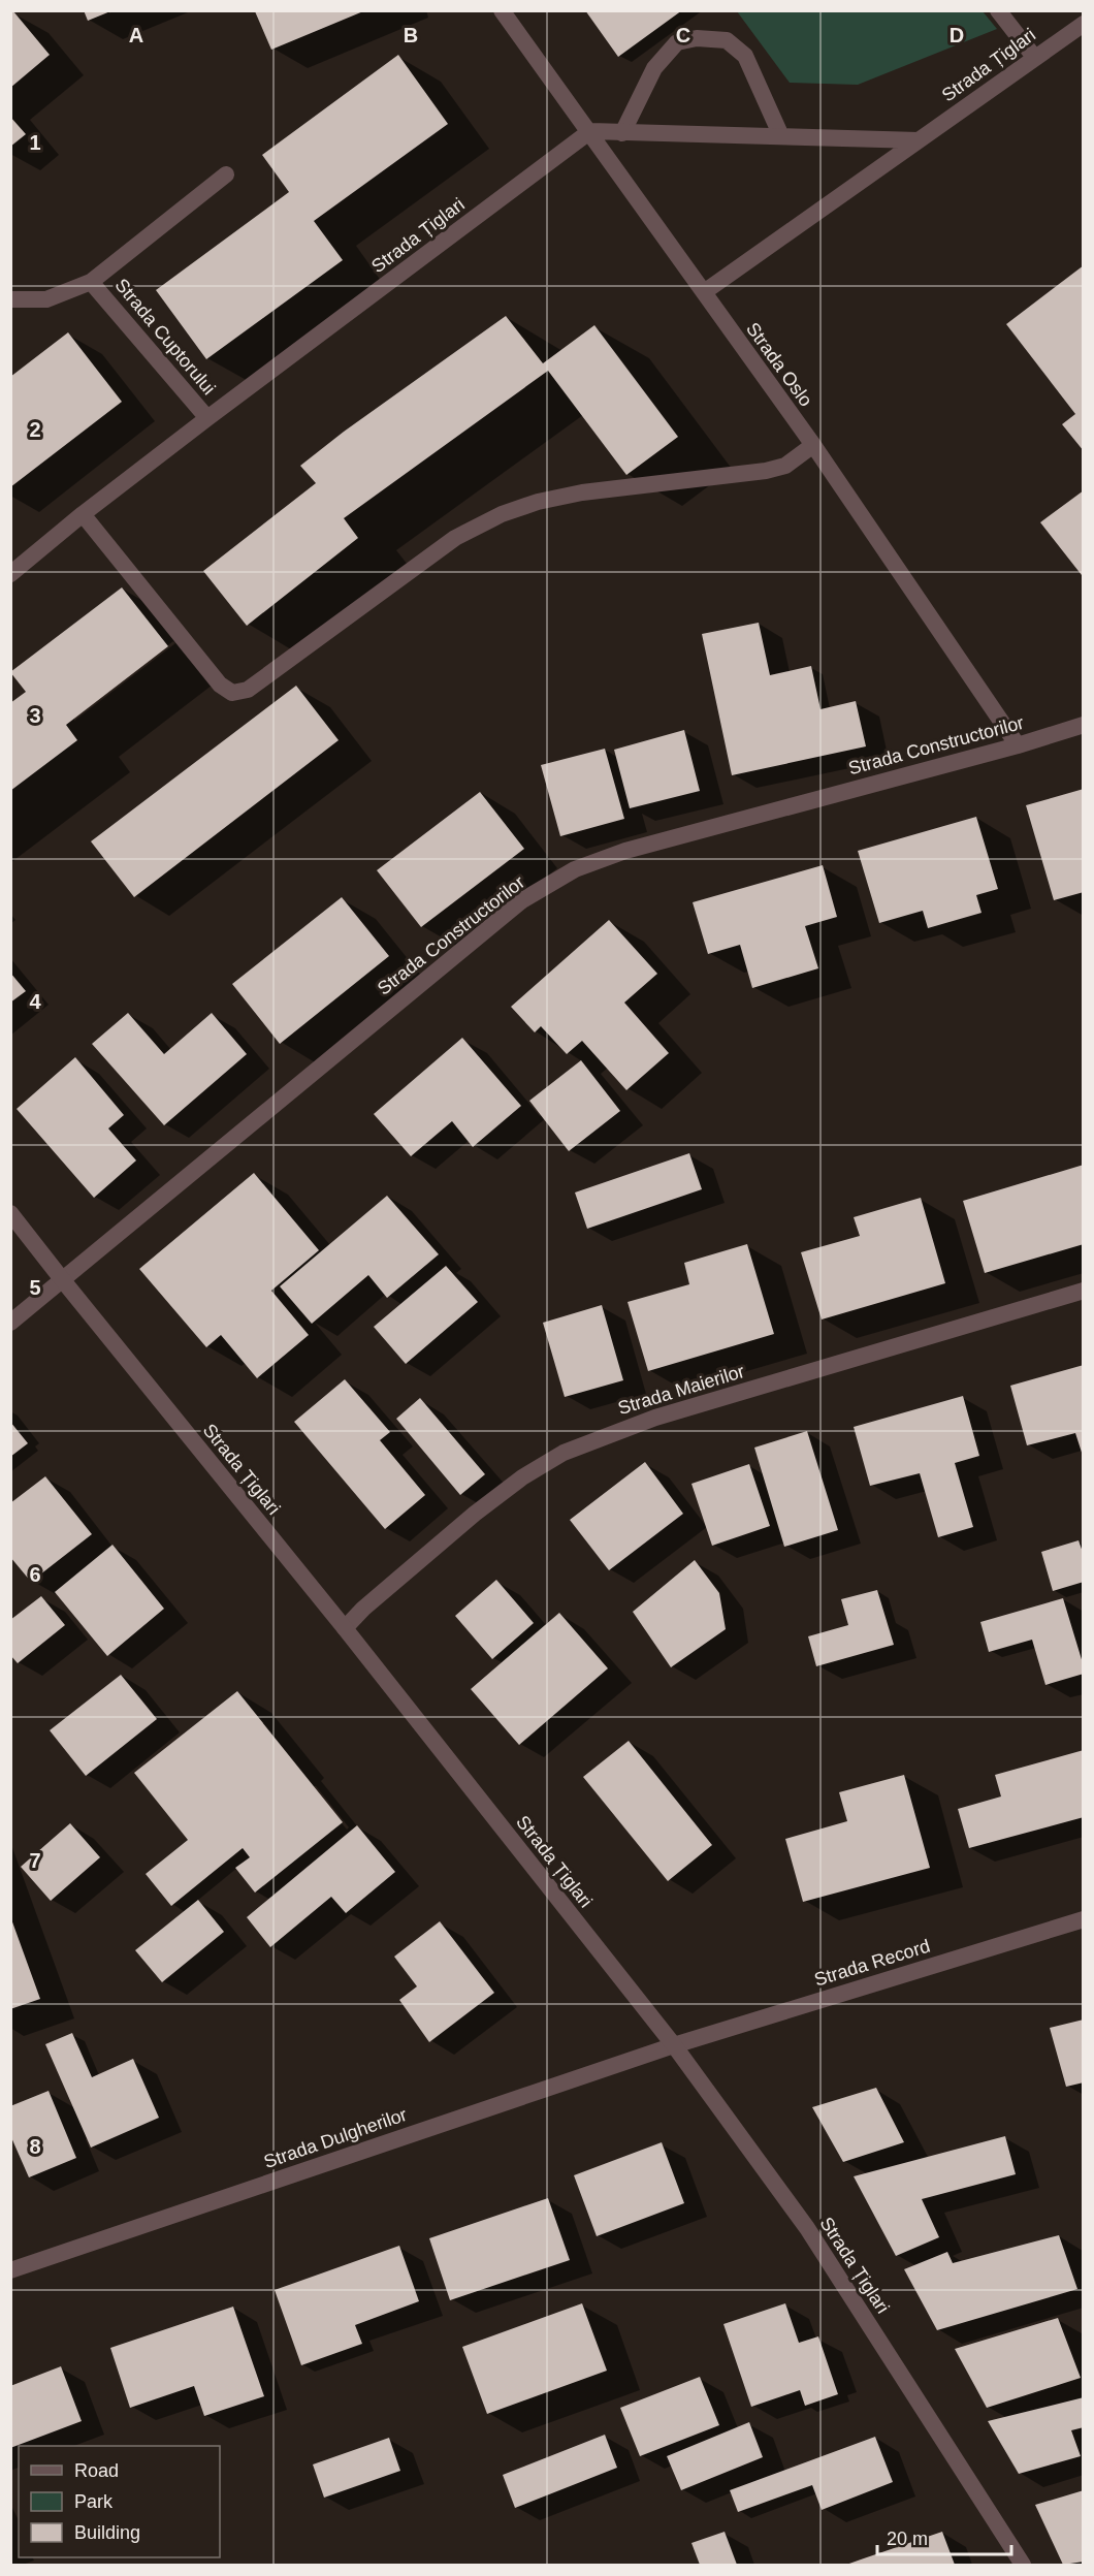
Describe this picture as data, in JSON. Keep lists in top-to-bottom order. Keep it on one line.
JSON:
{"streets":{"street":["Strada Țiglari","Strada Cuptorului","Strada Oslo","Strada Constructorilor","Strada Maierilor","Strada Record","Strada Dulgherilor"]},"crossings":[["Strada Țiglari","Strada Cuptorului"],["Strada Țiglari","Strada Oslo"],["Strada Țiglari","Strada Constructorilor"],["Strada Țiglari","Strada Maierilor"],["Strada Țiglari","Strada Record"],["Strada Țiglari","Strada Dulgherilor"],["Strada Oslo","Strada Constructorilor"],["Strada Record","Strada Dulgherilor"]],"legend":["Road","Park","Building"],"scale_bar":"20 m","grid":{"columns":["A","B","C","D"],"rows":["1","2","3","4","5","6","7","8"]}}
